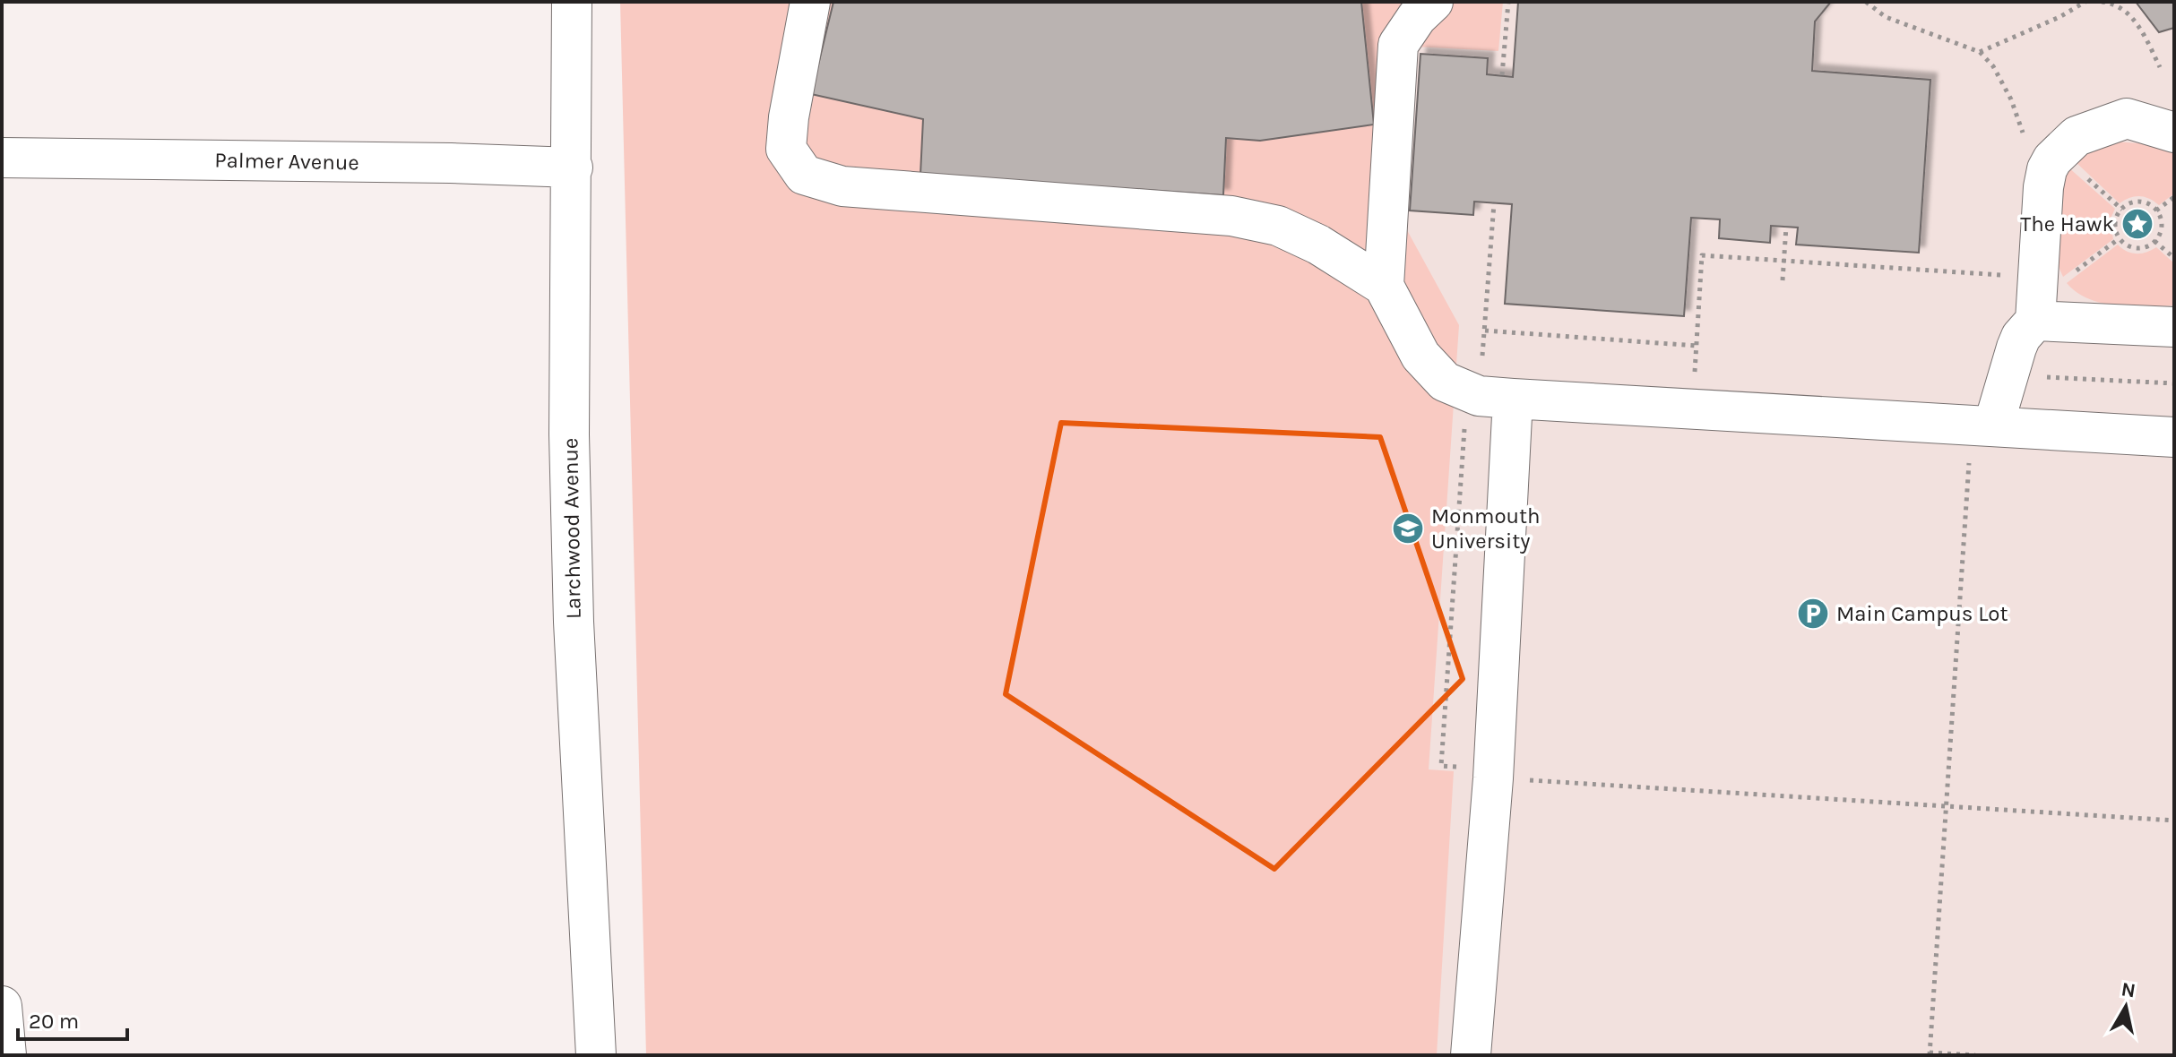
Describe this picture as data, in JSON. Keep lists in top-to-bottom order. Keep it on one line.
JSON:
{"streets":{"street":["Palmer Avenue","Larchwood Avenue"]},"crossings":[["Palmer Avenue","Larchwood Avenue"]],"places":{"place":["The Hawk"],"school or university":["Monmouth University"],"parking":["Main Campus Lot"]},"scale_bar":"20 m","north":"top"}
